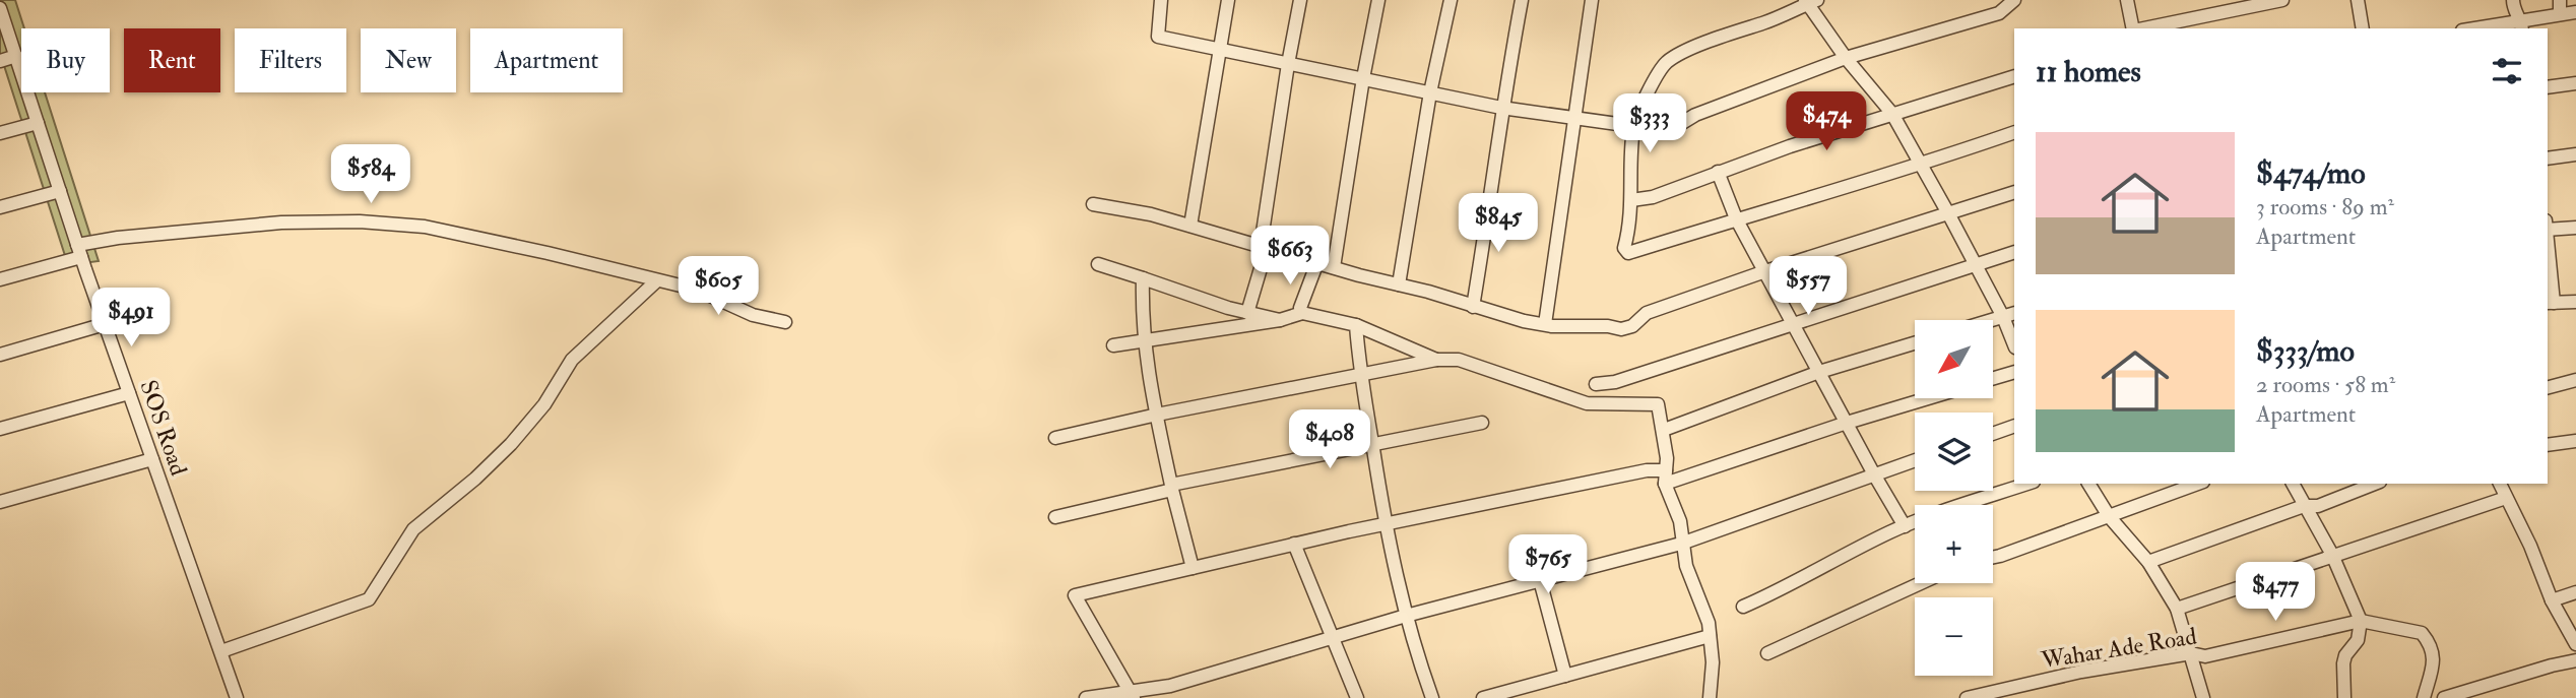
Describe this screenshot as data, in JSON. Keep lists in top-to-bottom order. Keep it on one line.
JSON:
{"streets":{"street":["SOS Road","Wahar Ade Road"]},"north":"bottom left","page":{"chip":["Buy","Rent","Filters","New","Apartment"],"heading":"11 homes","price":["$474","$333","$584","$845","$663","$605","$557","$491","$408","$765","$477"],"list":[{"name":"$474/mo","note":"3 rooms · 89 m² · Apartment"},{"name":"$333/mo","note":"2 rooms · 58 m² · Apartment"}],"map_buttons":["+","−"]}}
